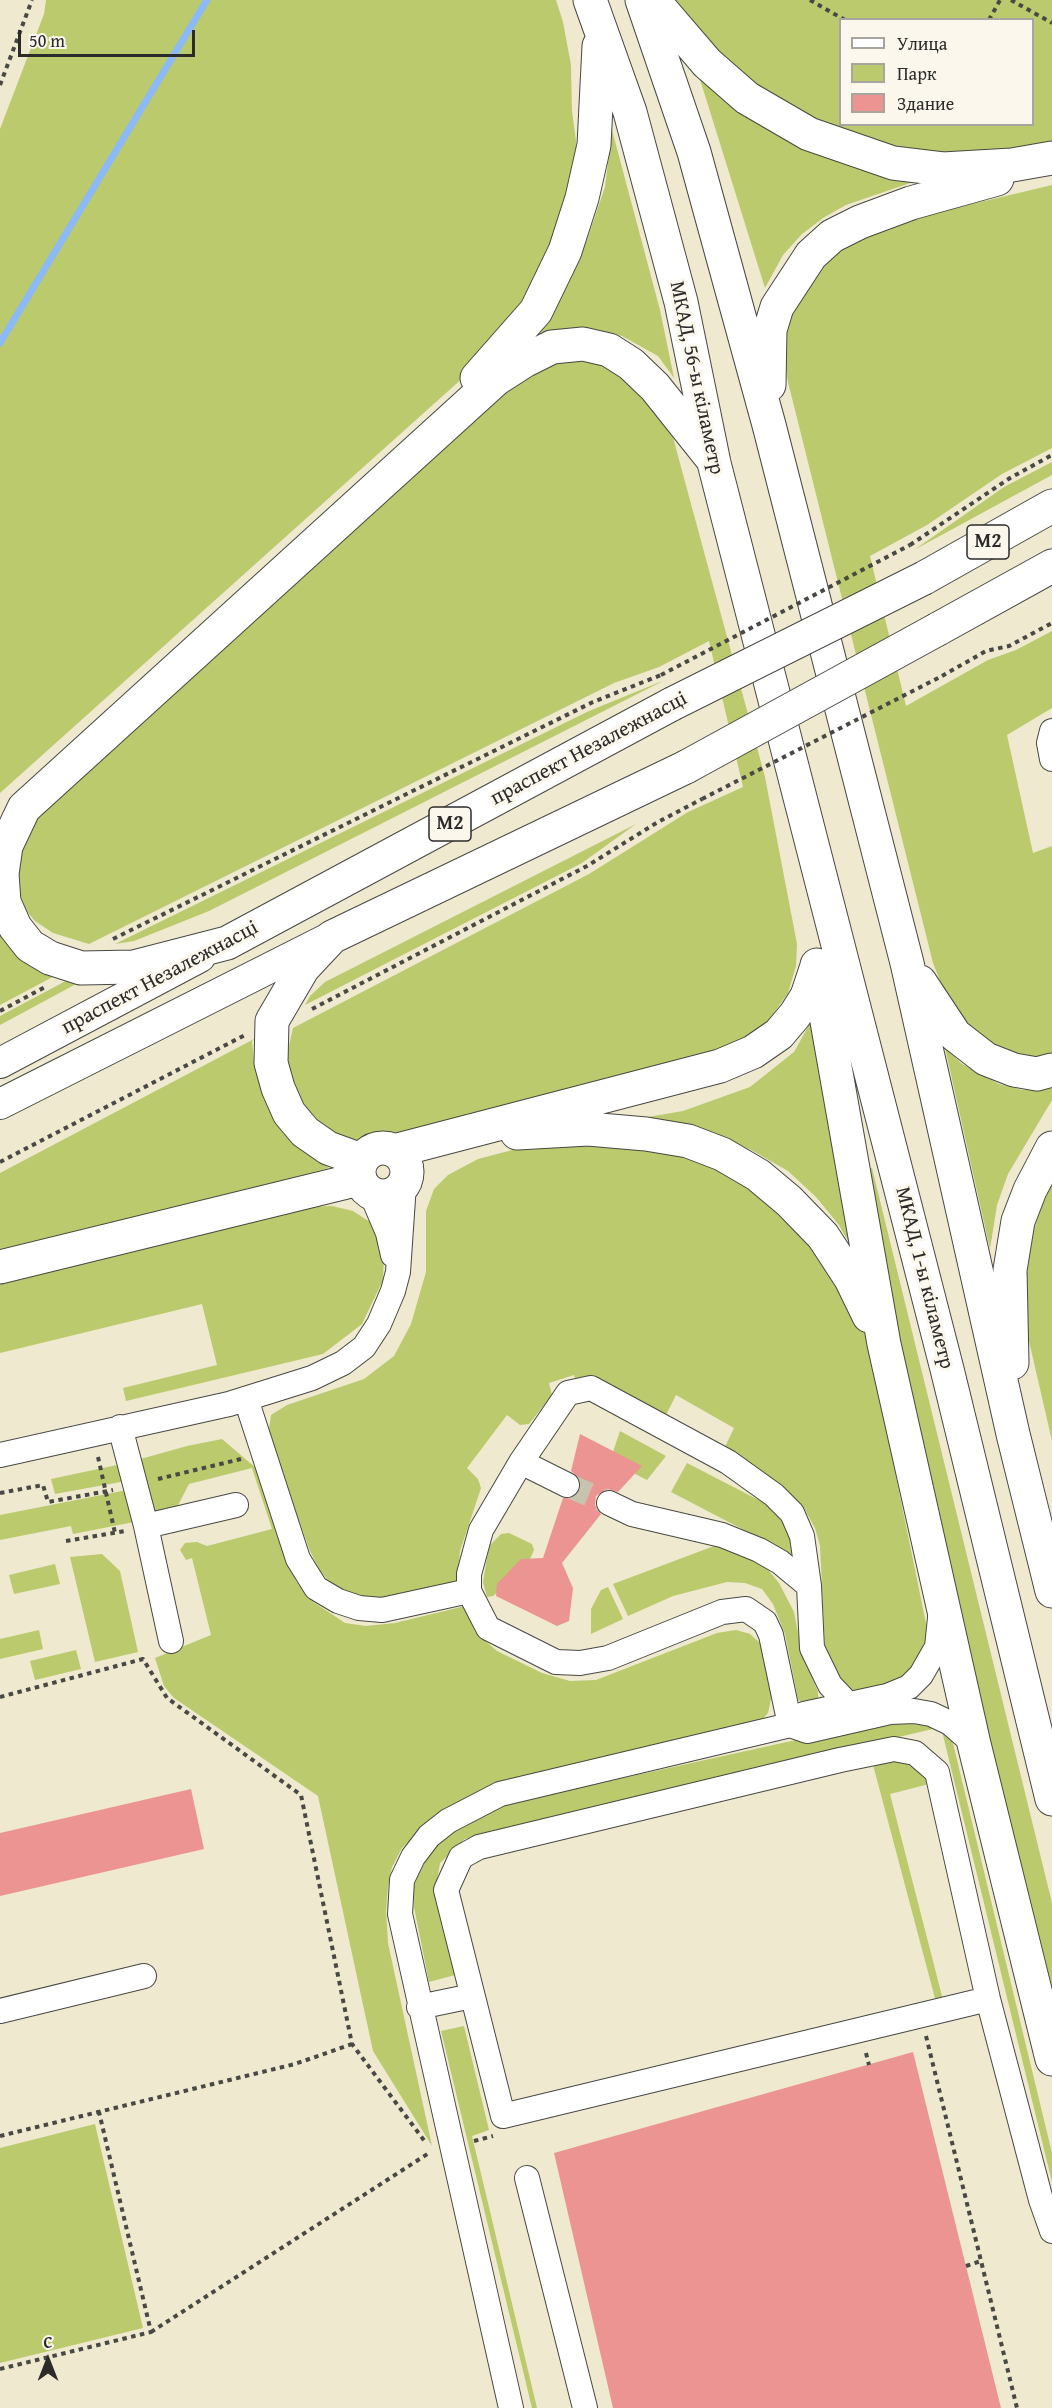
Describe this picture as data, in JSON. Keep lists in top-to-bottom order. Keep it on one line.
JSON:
{"streets":{"highway":["МКАД, 56-ы кіламетр","М2","праспект Незалежнасці","МКАД, 1-ы кіламетр"]},"crossings":[["МКАД, 56-ы кіламетр","МКАД, 1-ы кіламетр"]],"legend":["Улица","Парк","Здание"],"scale_bar":"50 m","north":"top"}
